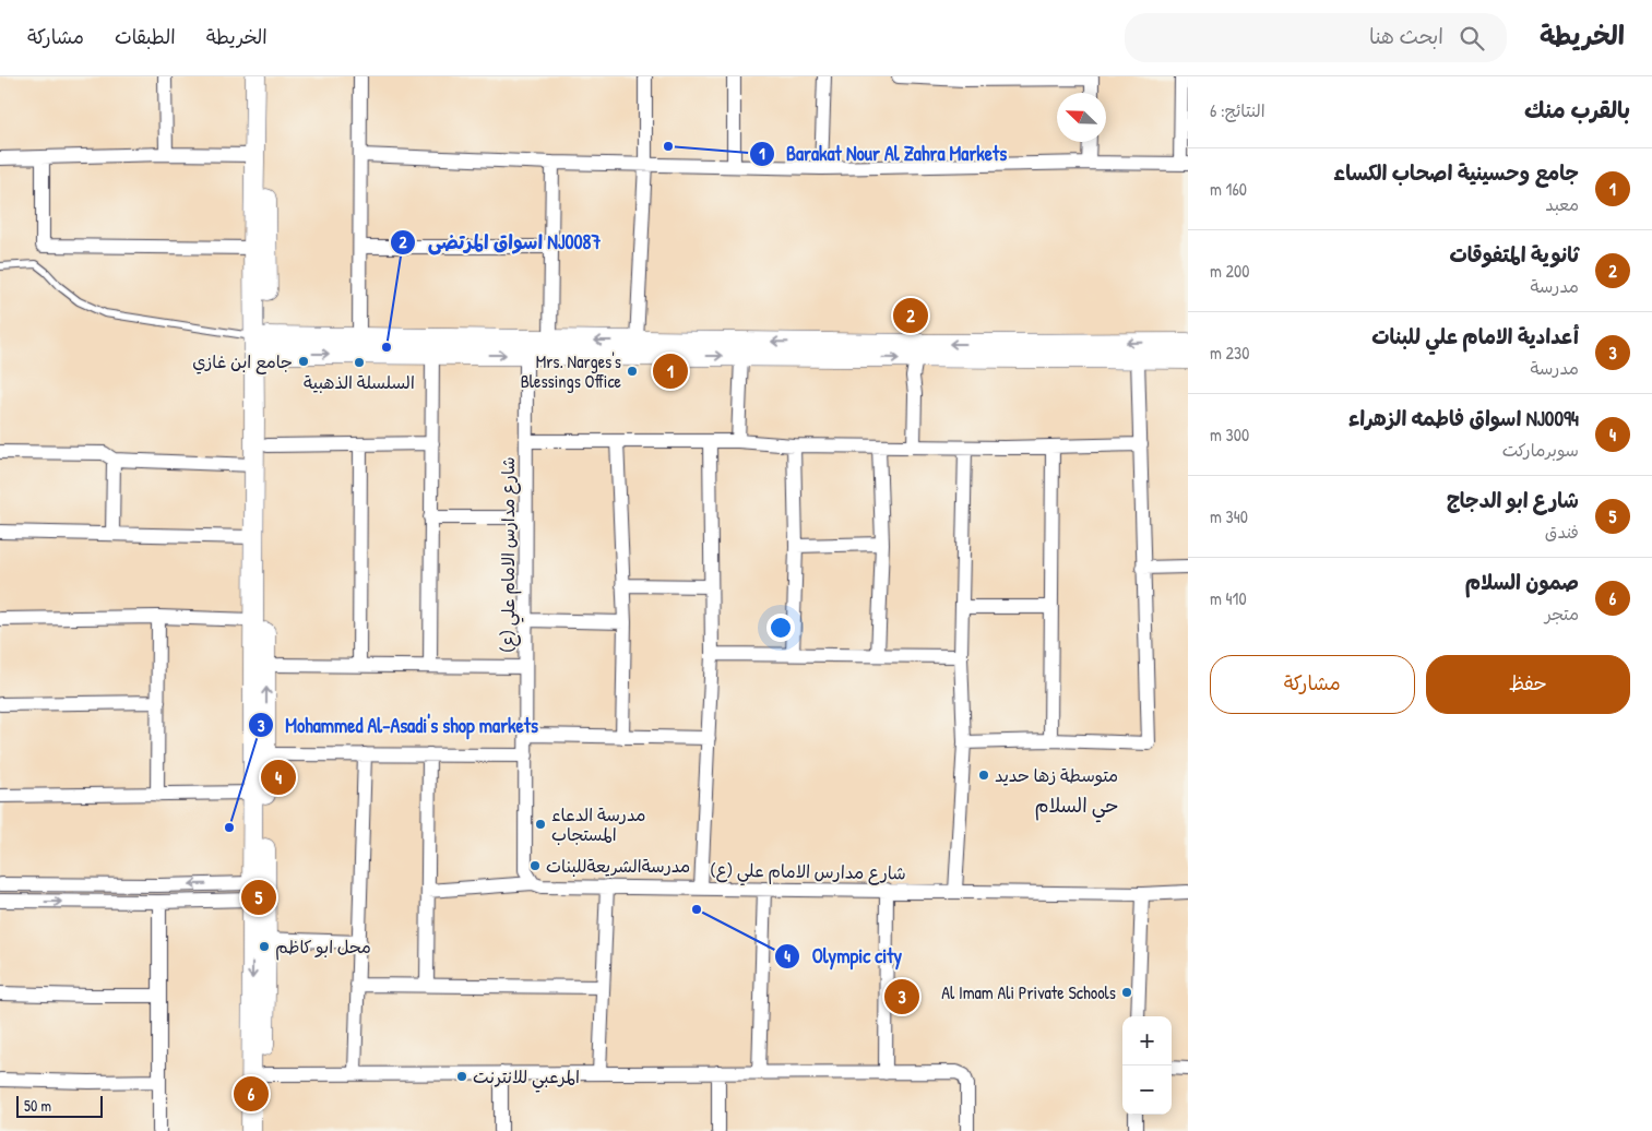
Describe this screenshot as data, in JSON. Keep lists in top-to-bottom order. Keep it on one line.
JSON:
{"streets":{"street":["شارع مدارس الامام علي (ع)"]},"districts":["حي السلام"],"places":["Barakat Nour Al Zahra Markets","اسواق المرتضى NJ0087","جامع ابن غازي","السلسلة الذهبية","Mrs. Narges's Blessings Office","متوسطة زها حديد","مدرسة الدعاء المستجاب","Mohammed Al-Asadi's shop markets","مدرسةالشريعةللبنات","Olympic city","محل ابو كاظم","Al Imam Ali Private Schools","المرعبي للانترنت"],"scale_bar":"50 m","north":"top left","page":{"header":"الخريطة","search":"ابحث هنا","nav":["الخريطة","الطبقات","مشاركة"],"heading":["بالقرب منك","النتائج: 6"],"list":[{"mark":"1","name":"جامع وحسينية اصحاب الكساء","note":"معبد","value":"160 m"},{"mark":"2","name":"ثانوية المتفوقات","note":"مدرسة","value":"200 m"},{"mark":"3","name":"أعدادية الامام علي للبنات","note":"مدرسة","value":"230 m"},{"mark":"4","name":"NJ0094 اسواق فاطمه الزهراء","note":"سوبرماركت","value":"300 m"},{"mark":"5","name":"شارع ابو الدجاج","note":"فندق","value":"340 m"},{"mark":"6","name":"صمون السلام","note":"متجر","value":"410 m"}],"pins":["2","1","4","5","3","6"],"buttons":["حفظ","مشاركة"],"map_buttons":["+","−"],"scale":"50 m"}}
